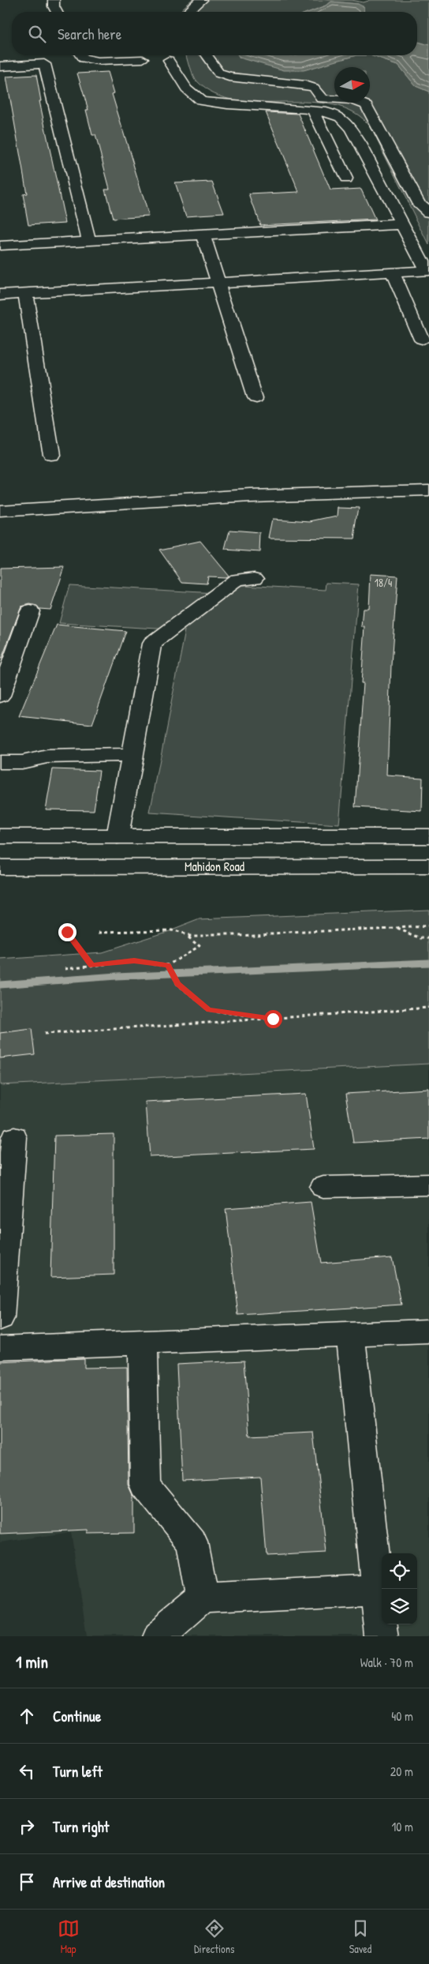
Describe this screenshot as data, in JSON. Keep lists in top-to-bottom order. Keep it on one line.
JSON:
{"streets":{"main road":["Mahidon Road"]},"house_numbers":["18/4"],"north":"right","page":{"search":"Search here","heading":["1 min","Walk · 70 m"],"list":[["Continue","40 m"],["Turn left","20 m"],["Turn right","10 m"],"Arrive at destination"],"nav":["Map","Directions","Saved"]}}
